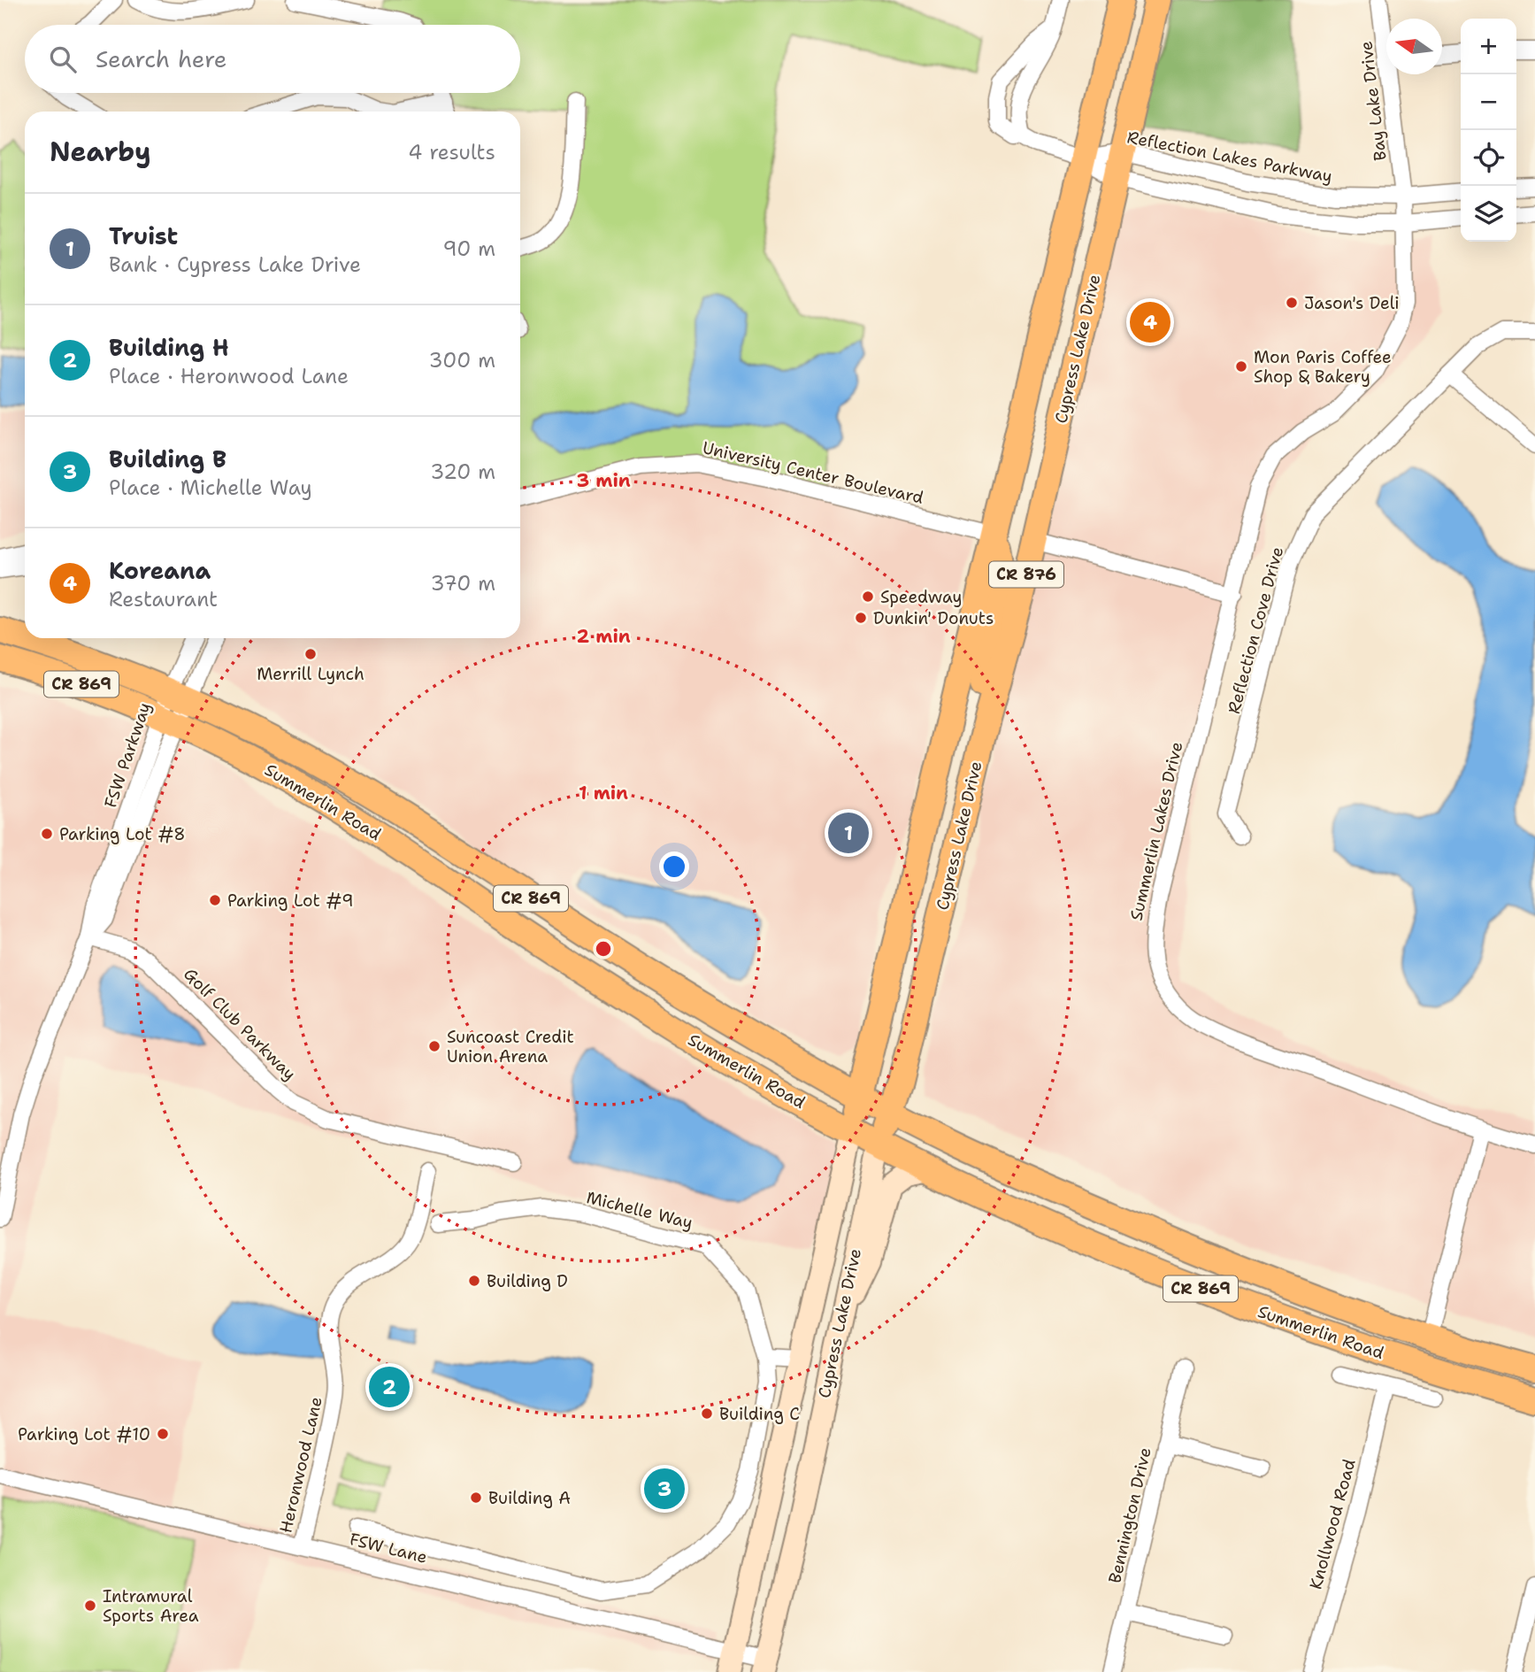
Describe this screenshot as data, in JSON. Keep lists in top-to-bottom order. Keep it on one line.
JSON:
{"streets":{"main road":["Cypress Lake Drive","CR 876","CR 869","Summerlin Road"],"street":["Bay Lake Drive","Reflection Lakes Parkway","University Center Boulevard","Reflection Cove Drive","FSW Parkway","Summerlin Lakes Drive","Golf Club Parkway","Michelle Way","Heronwood Lane","Bennington Drive","Knollwood Road","FSW Lane"]},"crossings":[["Bay Lake Drive","Reflection Lakes Parkway"],["Bay Lake Drive","Summerlin Lakes Drive"],["Reflection Lakes Parkway","Cypress Lake Drive"],["Reflection Lakes Parkway","Summerlin Lakes Drive"],["Cypress Lake Drive","University Center Boulevard"],["Cypress Lake Drive","Summerlin Road"],["Cypress Lake Drive","FSW Lane"],["FSW Parkway","Summerlin Road"],["FSW Parkway","Golf Club Parkway"],["Heronwood Lane","FSW Lane"]],"places":["Jason's Deli","Mon Paris Coffee Shop & Bakery","Speedway","Dunkin' Donuts","Merrill Lynch","Parking Lot #8","Parking Lot #9","Suncoast Credit Union Arena","Building D","Building C","Parking Lot #10","Building A","Intramural Sports Area"],"north":"left","page":{"map_buttons":["+","−"],"search":"Search here","heading":["Nearby","4 results"],"list":[{"mark":"1","name":"Truist","note":"Bank · Cypress Lake Drive","value":"90 m"},{"mark":"2","name":"Building H","note":"Place · Heronwood Lane","value":"300 m"},{"mark":"3","name":"Building B","note":"Place · Michelle Way","value":"320 m"},{"mark":"4","name":"Koreana","note":"Restaurant","value":"370 m"}],"pins":["4","1","2","3"]},"rings":["3 min","2 min","1 min"]}
